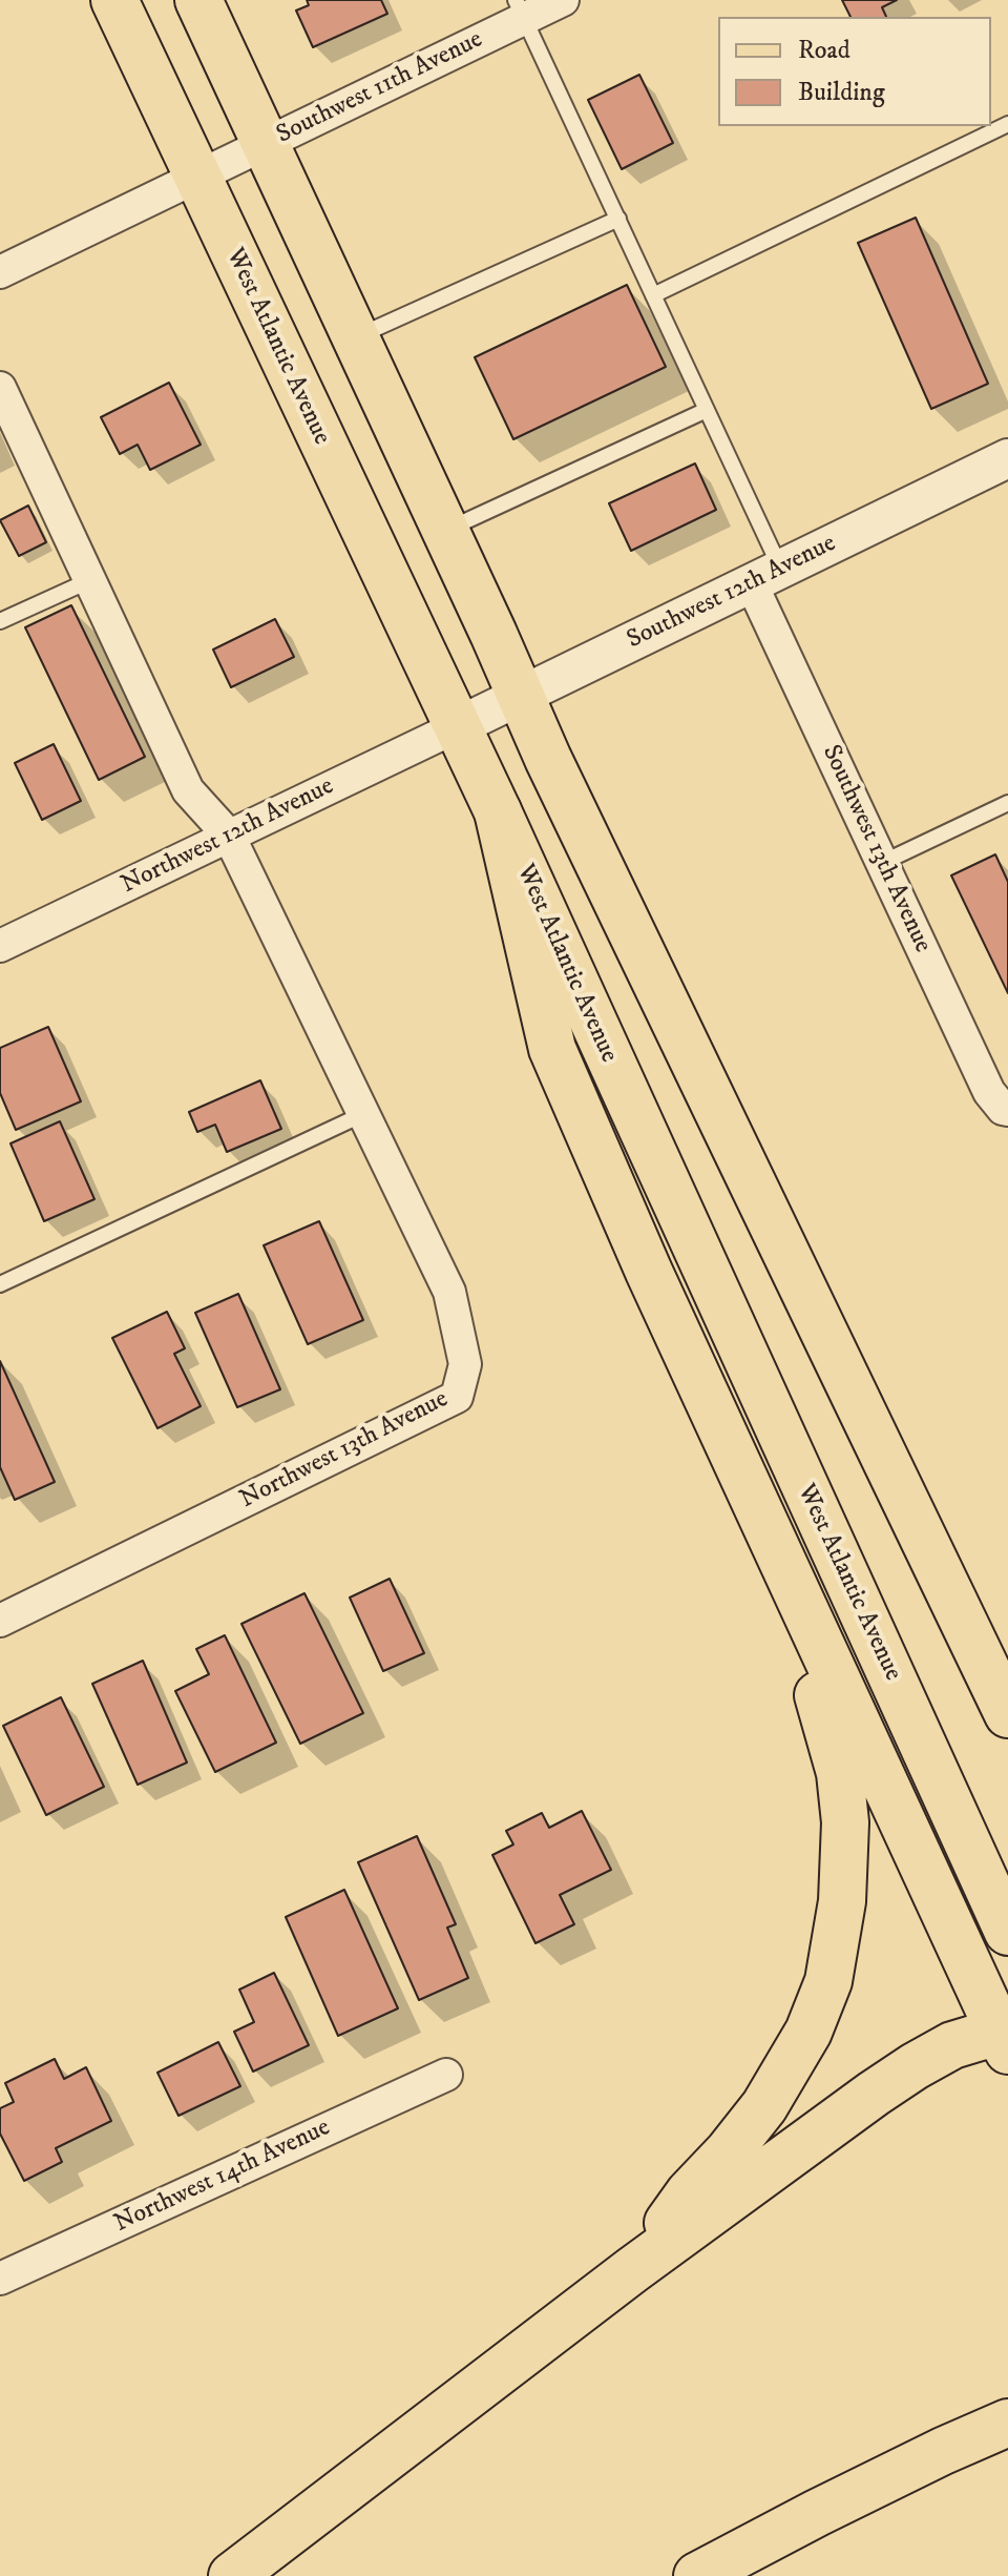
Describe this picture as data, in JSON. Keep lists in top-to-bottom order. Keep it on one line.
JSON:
{"streets":{"main road":["West Atlantic Avenue"],"street":["Southwest 11th Avenue","Southwest 12th Avenue","Northwest 12th Avenue","Southwest 13th Avenue","Northwest 13th Avenue","Northwest 14th Avenue"]},"crossings":[["Southwest 11th Avenue","West Atlantic Avenue"],["West Atlantic Avenue","Southwest 12th Avenue"],["West Atlantic Avenue","Northwest 12th Avenue"],["Southwest 12th Avenue","Northwest 12th Avenue"],["Southwest 12th Avenue","Southwest 13th Avenue"],["Northwest 12th Avenue","Northwest 13th Avenue"]],"legend":["Road","Building"]}
